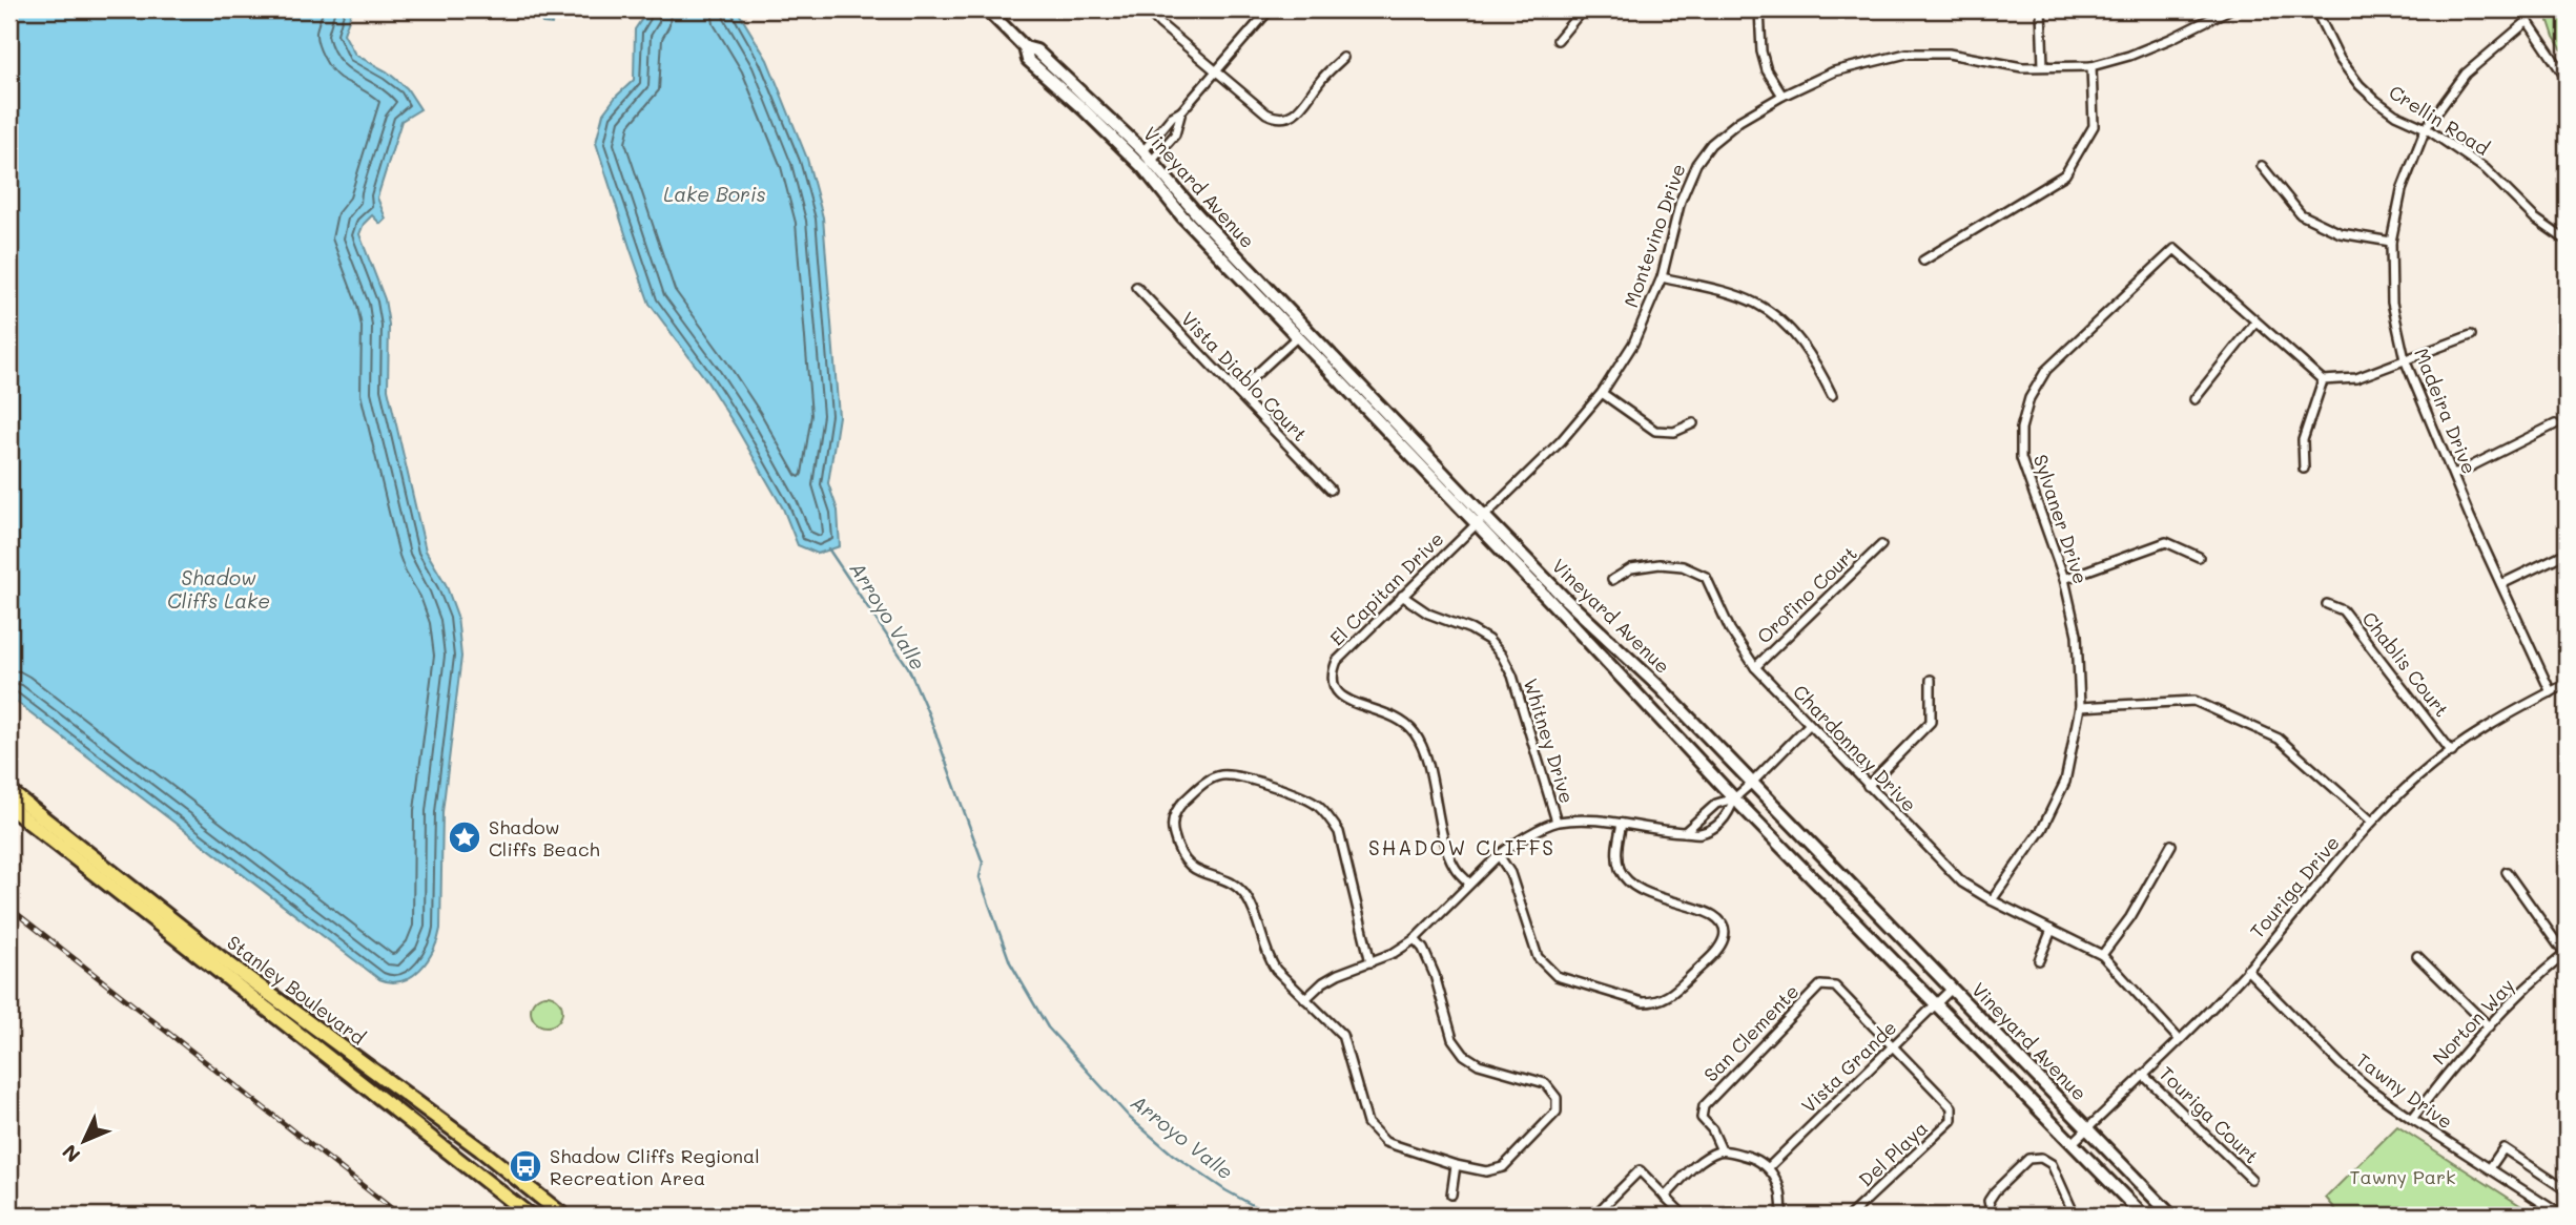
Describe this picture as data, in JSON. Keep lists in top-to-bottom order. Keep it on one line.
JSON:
{"streets":{"main road":["Stanley Boulevard"],"street":["Crellin Road","Vineyard Avenue","Montevino Drive","Vista Diablo Court","Madeira Drive","Sylvaner Drive","El Capitan Drive","Orofino Court","Chablis Court","Whitney Drive","Chardonnay Drive","Touriga Drive","Norton Way","San Clemente","Vista Grande","Tawny Drive","Touriga Court","Del Playa"]},"crossings":[["Crellin Road","Madeira Drive"],["Vineyard Avenue","Montevino Drive"],["Vineyard Avenue","El Capitan Drive"],["Vineyard Avenue","Touriga Drive"],["Vineyard Avenue","Vista Grande"],["Montevino Drive","El Capitan Drive"],["Madeira Drive","Touriga Drive"],["Sylvaner Drive","Chardonnay Drive"],["El Capitan Drive","Whitney Drive"],["Orofino Court","Chardonnay Drive"],["Chablis Court","Touriga Drive"],["Touriga Drive","Tawny Drive"],["Touriga Drive","Touriga Court"],["Norton Way","Tawny Drive"],["San Clemente","Vista Grande"],["San Clemente","Del Playa"],["Vista Grande","Del Playa"]],"districts":["SHADOW CLIFFS"],"water":["Lake Boris","Shadow Cliffs Lake","Arroyo Valle"],"parks":["Tawny Park"],"places":{"place":["Shadow Cliffs Beach"],"bus stop":["Shadow Cliffs Regional Recreation Area"]},"north":"bottom left"}
